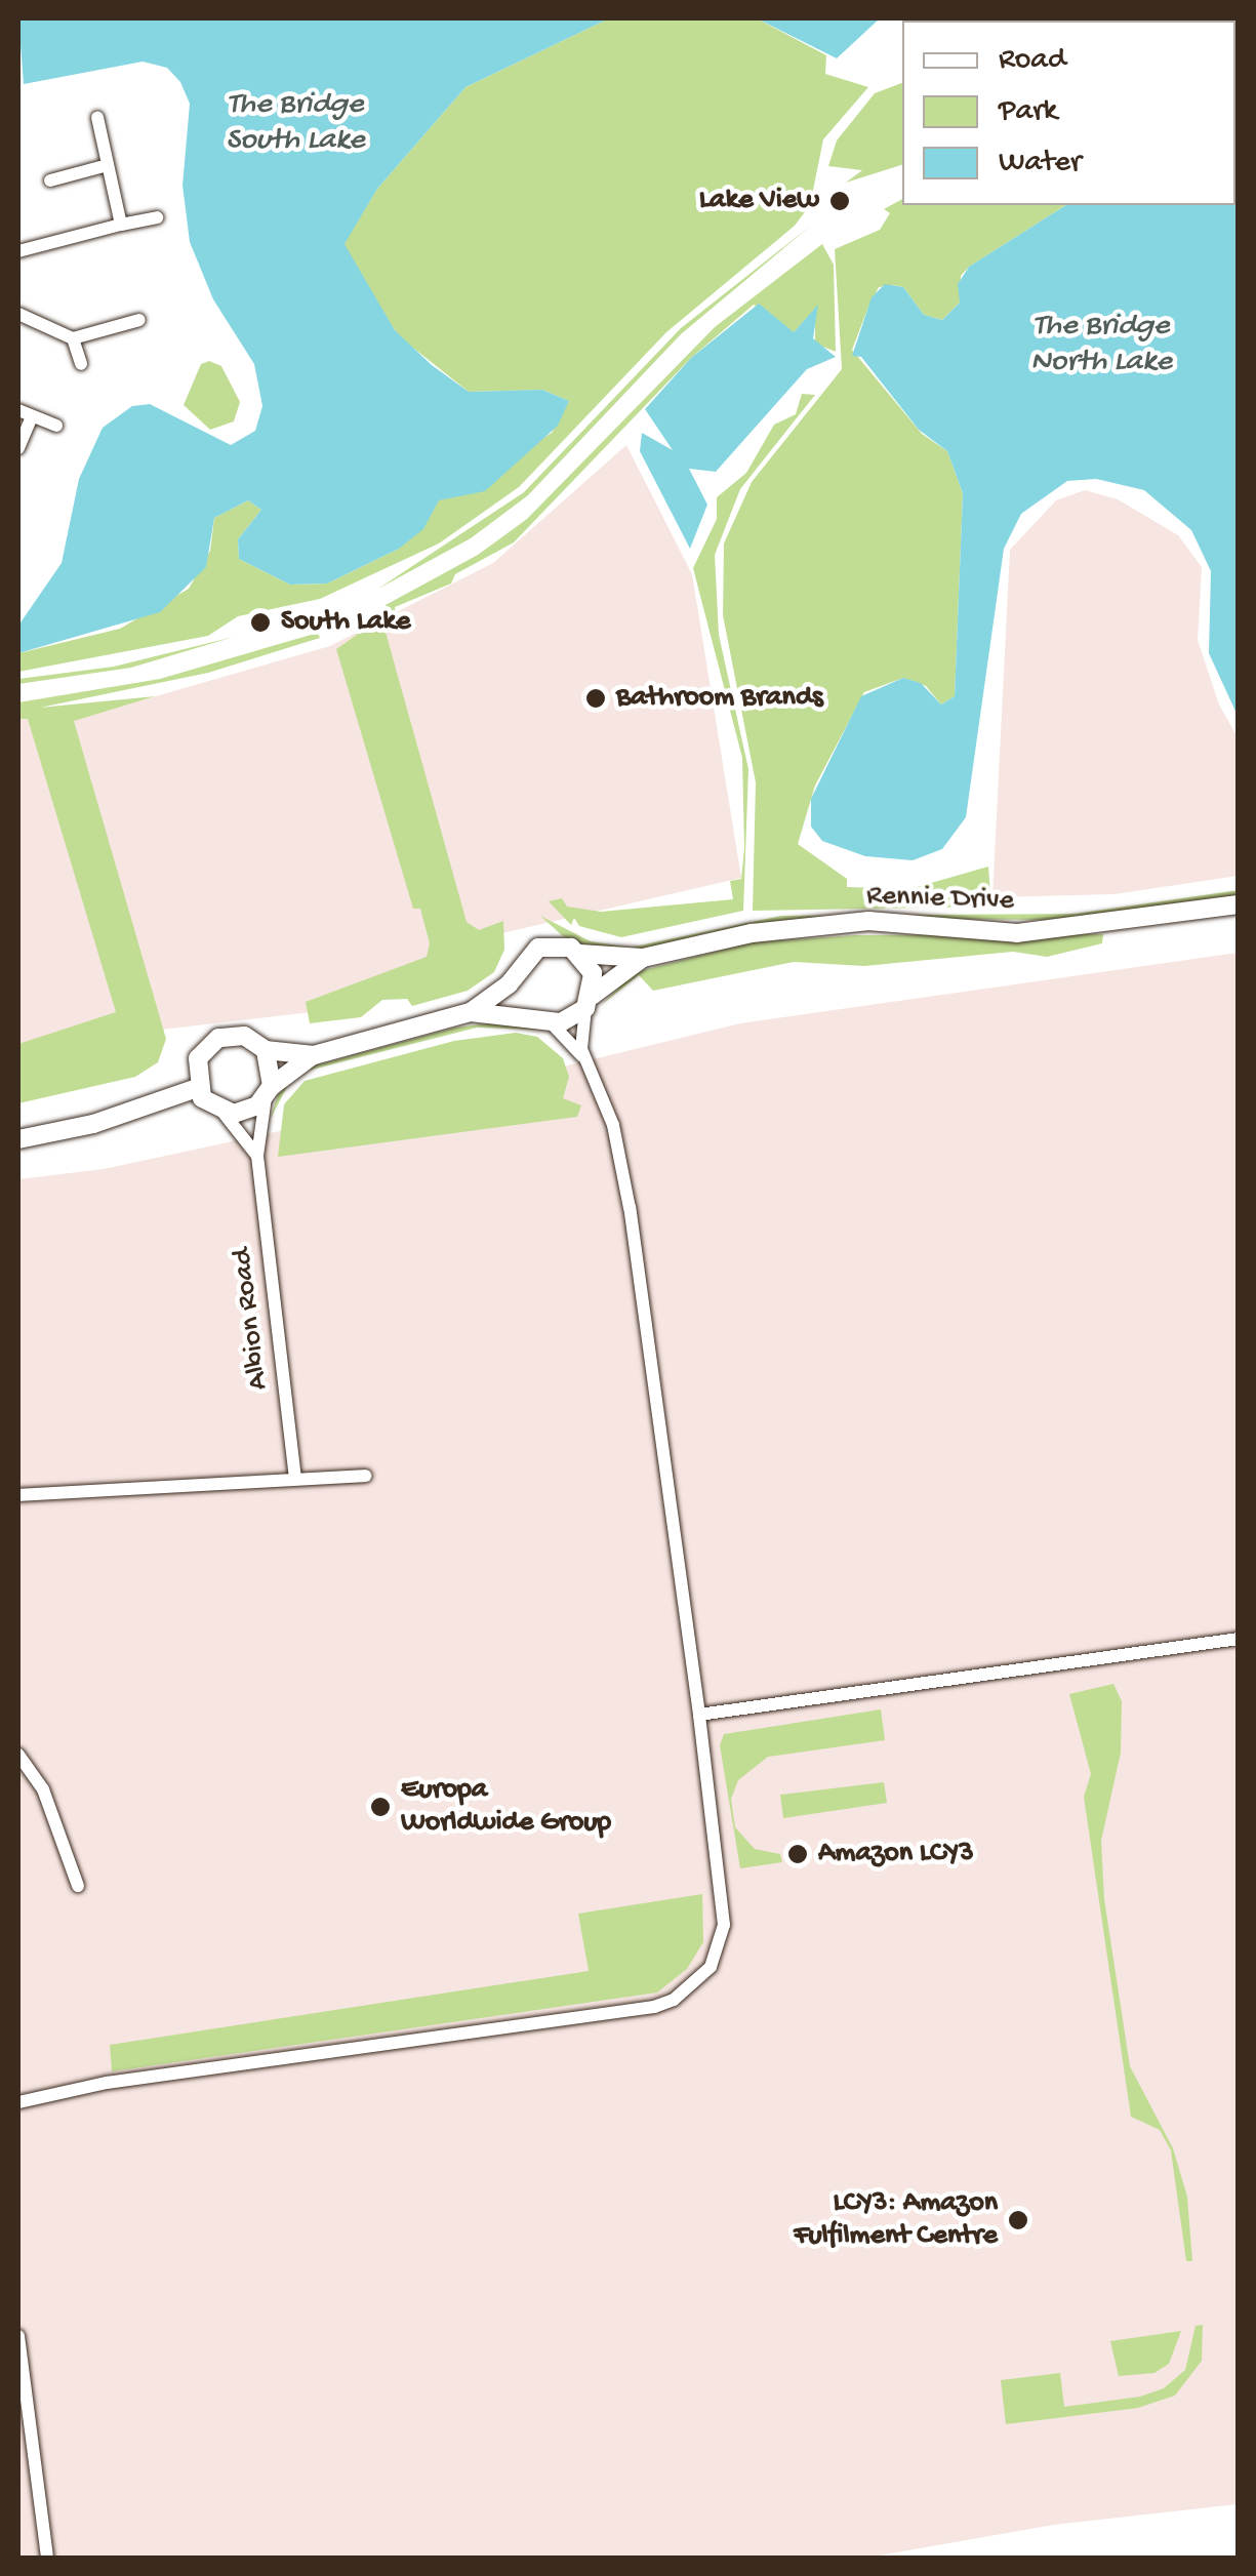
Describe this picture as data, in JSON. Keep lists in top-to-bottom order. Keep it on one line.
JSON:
{"streets":{"street":["Rennie Drive","Albion Road"]},"crossings":[["Rennie Drive","Albion Road"]],"water":["The Bridge South Lake","The Bridge North Lake"],"places":["Lake View","South Lake","Bathroom Brands","Europa Worldwide Group","Amazon LCY3","LCY3: Amazon Fulfilment Centre"],"legend":["Road","Park","Water"]}
